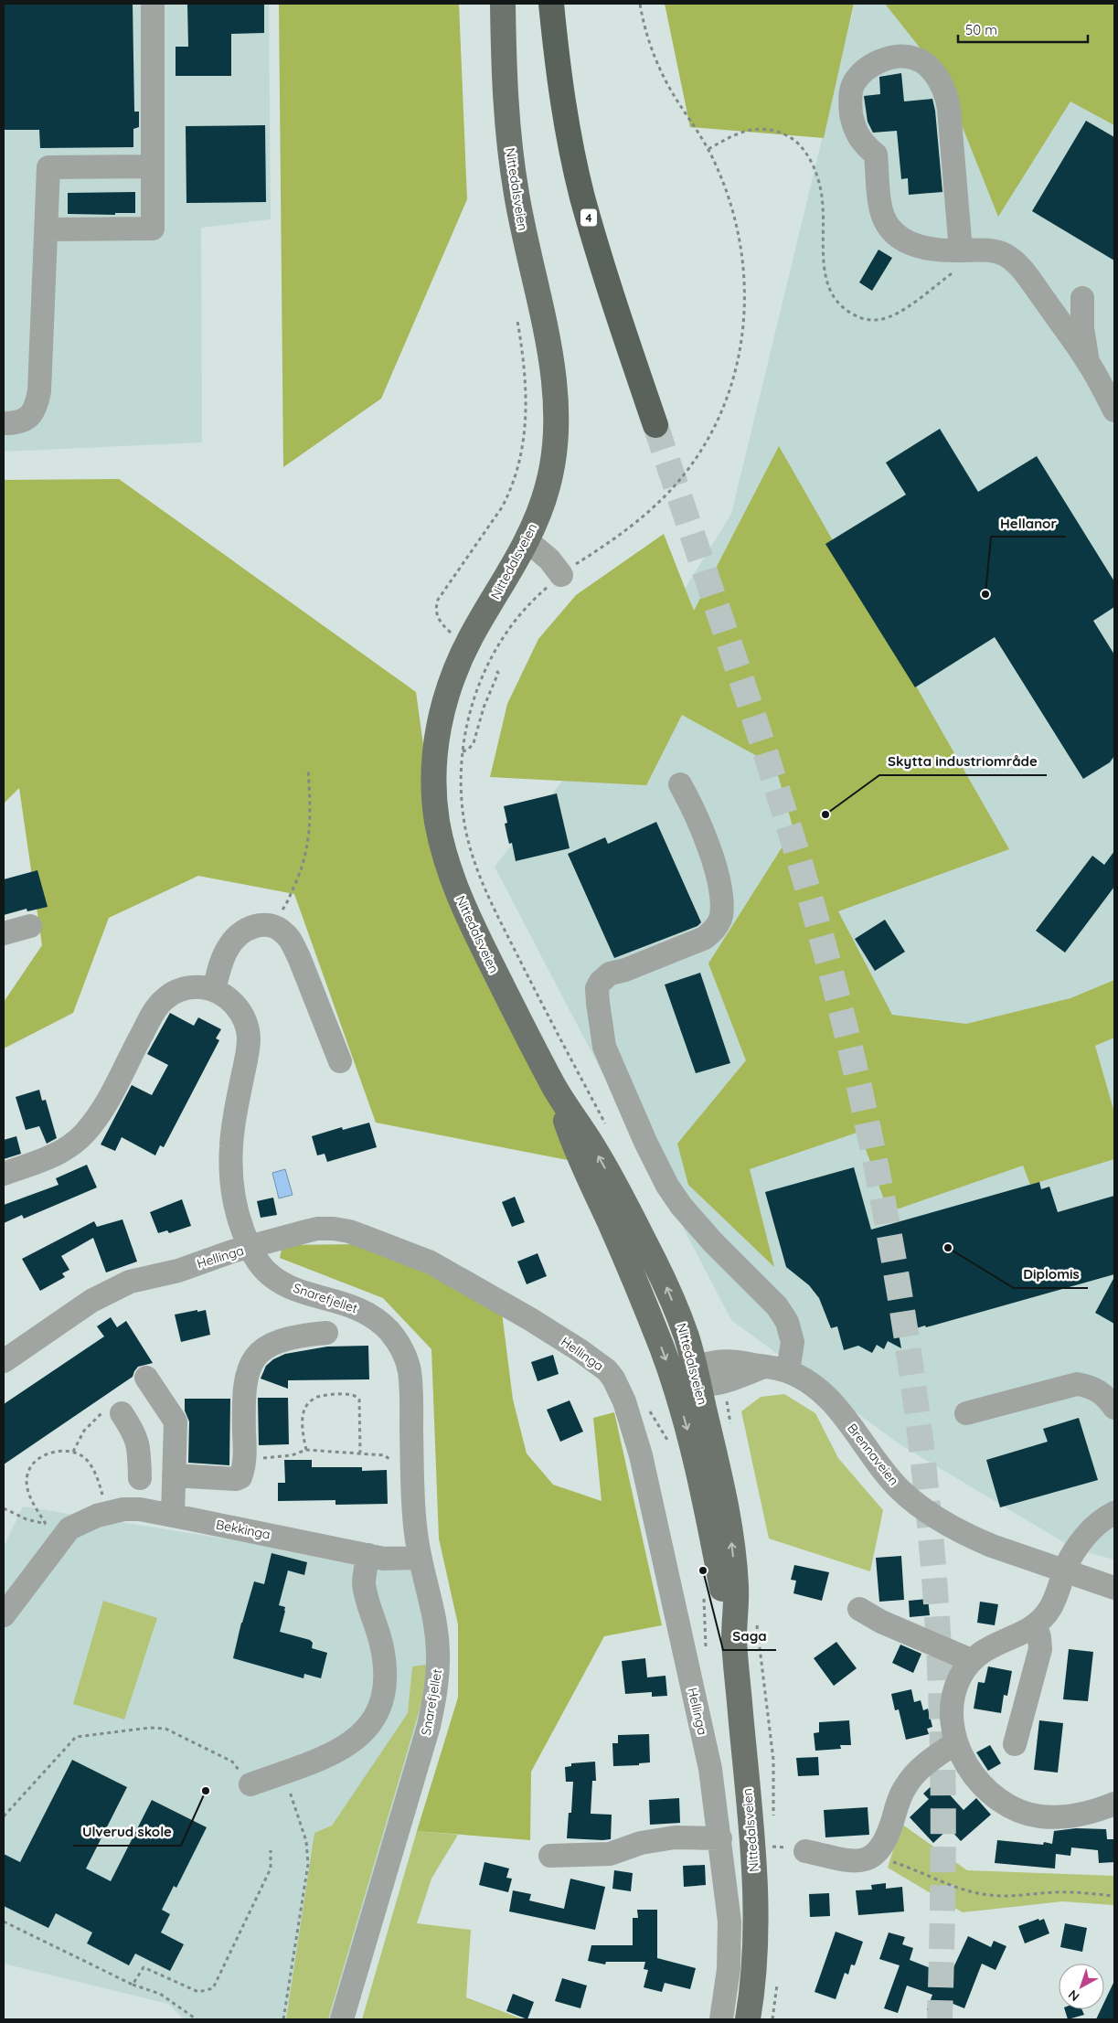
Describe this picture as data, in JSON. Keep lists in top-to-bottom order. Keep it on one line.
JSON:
{"streets":{"highway":["4"],"main road":["Nittedalsveien"],"street":["Hellinga","Snarefjellet","Brennaveien","Bekkinga"]},"crossings":[["Nittedalsveien","Brennaveien"],["Hellinga","Snarefjellet"],["Snarefjellet","Bekkinga"]],"places":["Hellanor","Skytta industriområde","Diplomis","Saga","Ulverud skole"],"scale_bar":"50 m","north":"bottom left"}
